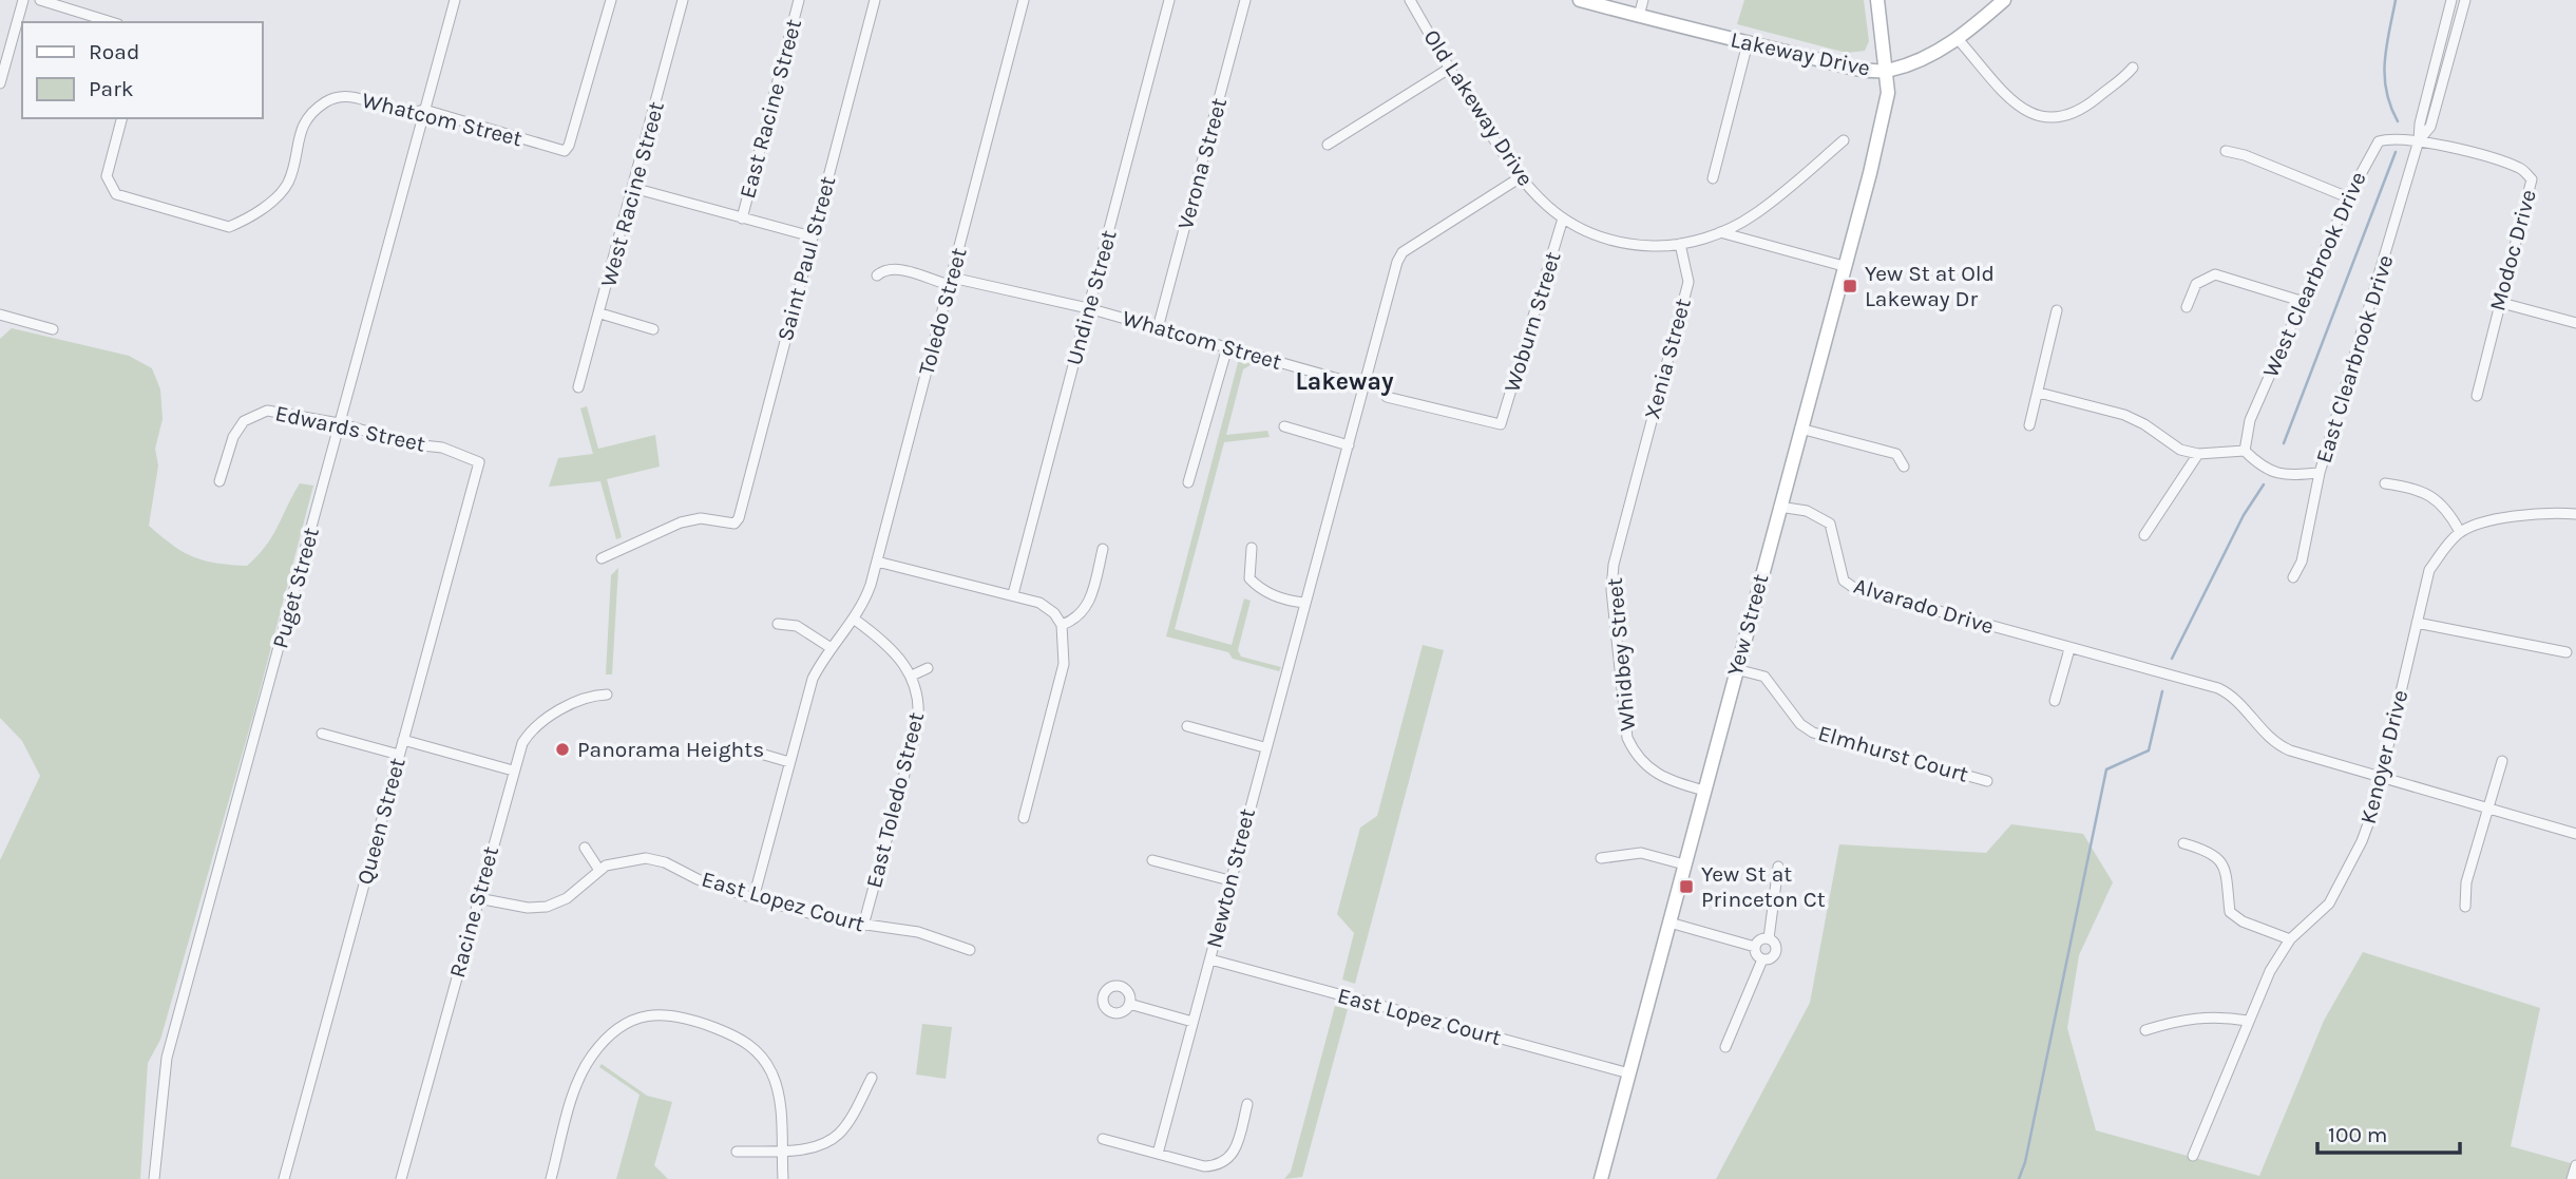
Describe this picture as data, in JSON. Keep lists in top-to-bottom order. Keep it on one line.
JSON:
{"streets":{"street":["Lakeway Drive","Old Lakeway Drive","East Racine Street","Whatcom Street","Verona Street","West Racine Street","Modoc Drive","Saint Paul Street","West Clearbrook Drive","Undine Street","Toledo Street","Woburn Street","Xenia Street","East Clearbrook Drive","Edwards Street","Puget Street","Alvarado Drive","Yew Street","Whidbey Street","Elmhurst Court","Kenoyer Drive","East Toledo Street","Queen Street","Newton Street","East Lopez Court","Racine Street"]},"crossings":[["Lakeway Drive","Yew Street"],["Old Lakeway Drive","Woburn Street"],["Old Lakeway Drive","Xenia Street"],["Old Lakeway Drive","Newton Street"],["Whatcom Street","Verona Street"],["Whatcom Street","Undine Street"],["Whatcom Street","Toledo Street"],["Whatcom Street","Puget Street"],["Whatcom Street","Newton Street"],["Modoc Drive","West Clearbrook Drive"],["Modoc Drive","East Clearbrook Drive"],["West Clearbrook Drive","East Clearbrook Drive"],["Toledo Street","East Toledo Street"],["Toledo Street","East Lopez Court"],["Xenia Street","Whidbey Street"],["Edwards Street","Puget Street"],["Edwards Street","Queen Street"],["Alvarado Drive","Yew Street"],["Alvarado Drive","Kenoyer Drive"],["Yew Street","Whidbey Street"],["Yew Street","Elmhurst Court"],["Yew Street","East Lopez Court"],["East Toledo Street","East Lopez Court"],["Newton Street","East Lopez Court"],["East Lopez Court","Racine Street"]],"districts":["Lakeway"],"places":{"transit":["Yew St at Old Lakeway Dr","Yew St at Princeton Ct"],"other":["Panorama Heights"]},"legend":["Road","Park"],"scale_bar":"100 m"}
